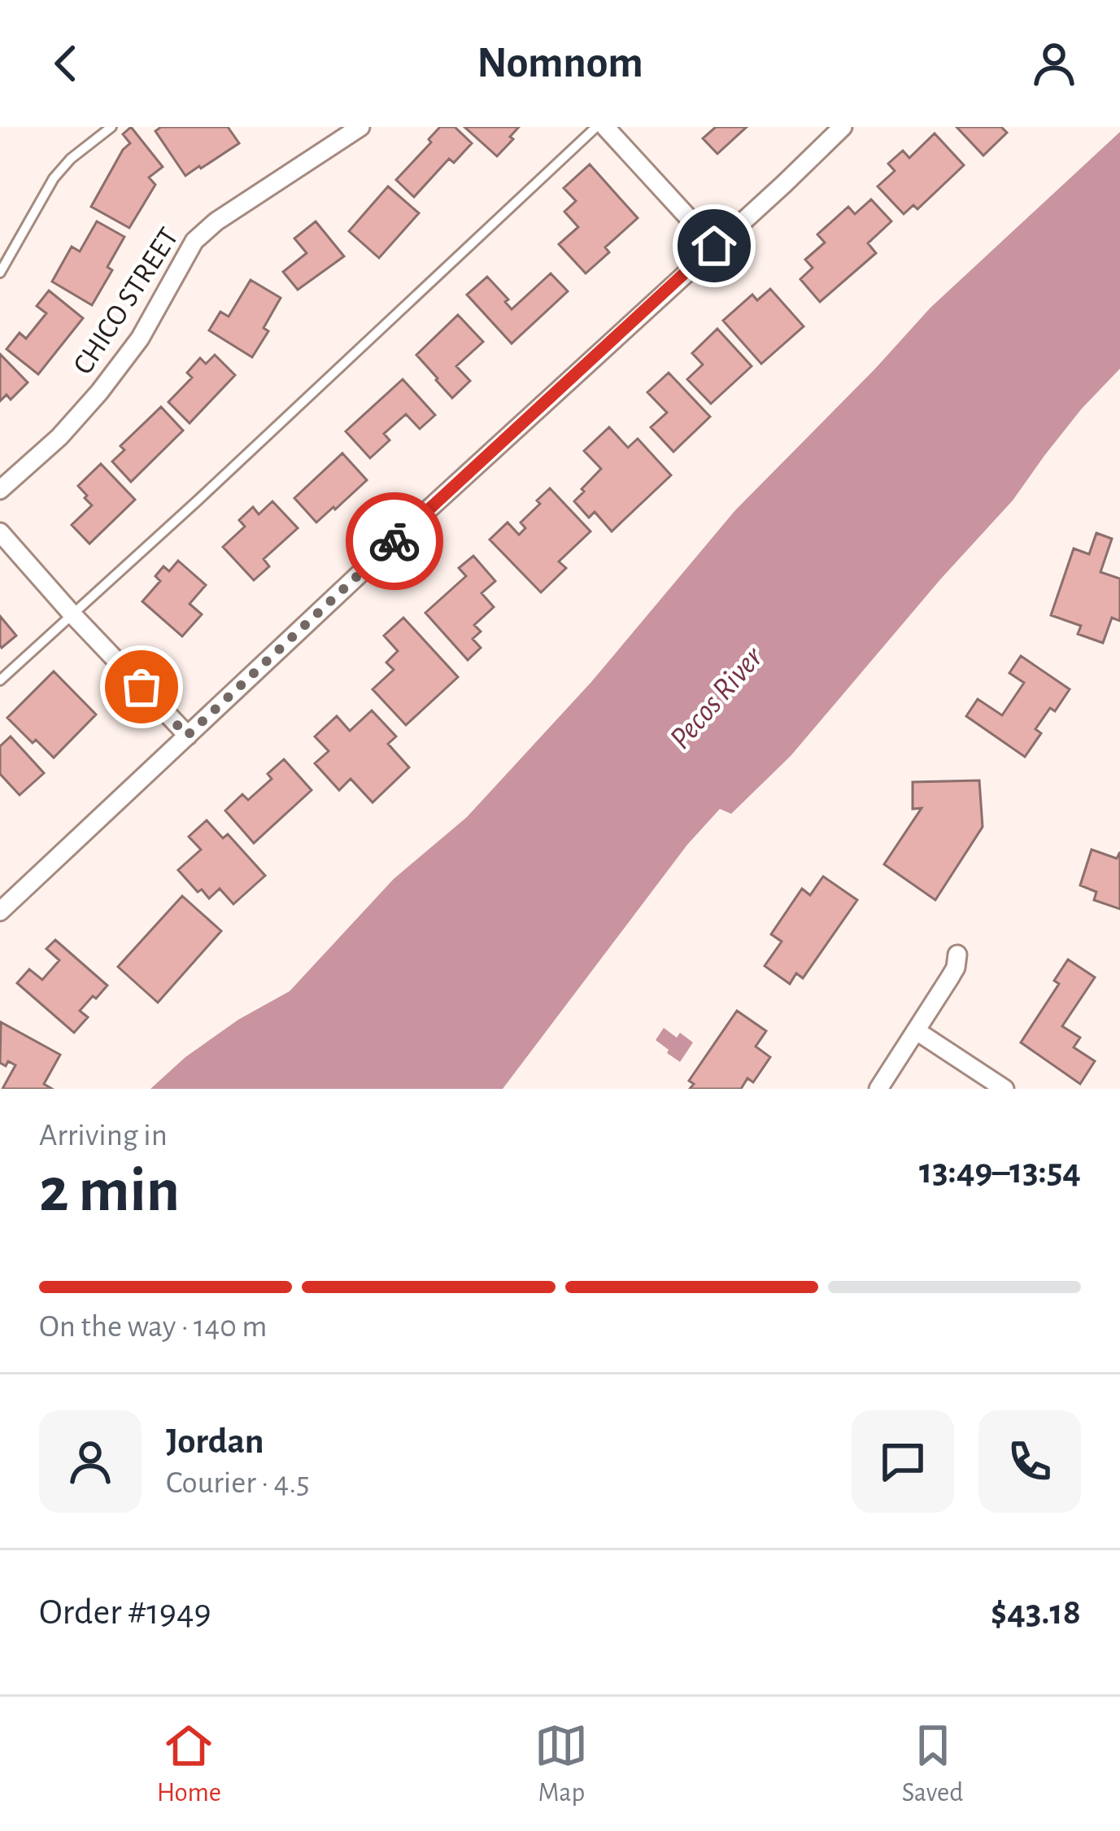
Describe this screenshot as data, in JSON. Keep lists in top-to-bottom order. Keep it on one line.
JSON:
{"streets":{"street":["CHICO STREET"]},"water":["Pecos River"],"page":{"header":"Nomnom","heading":["2 min","Arriving in","13:49–13:54"],"panel":["Jordan","Courier · 4.5","Order #1949","$43.18"],"bar":"On the way · 140 m","tabs":["Home","Map","Saved"]}}
